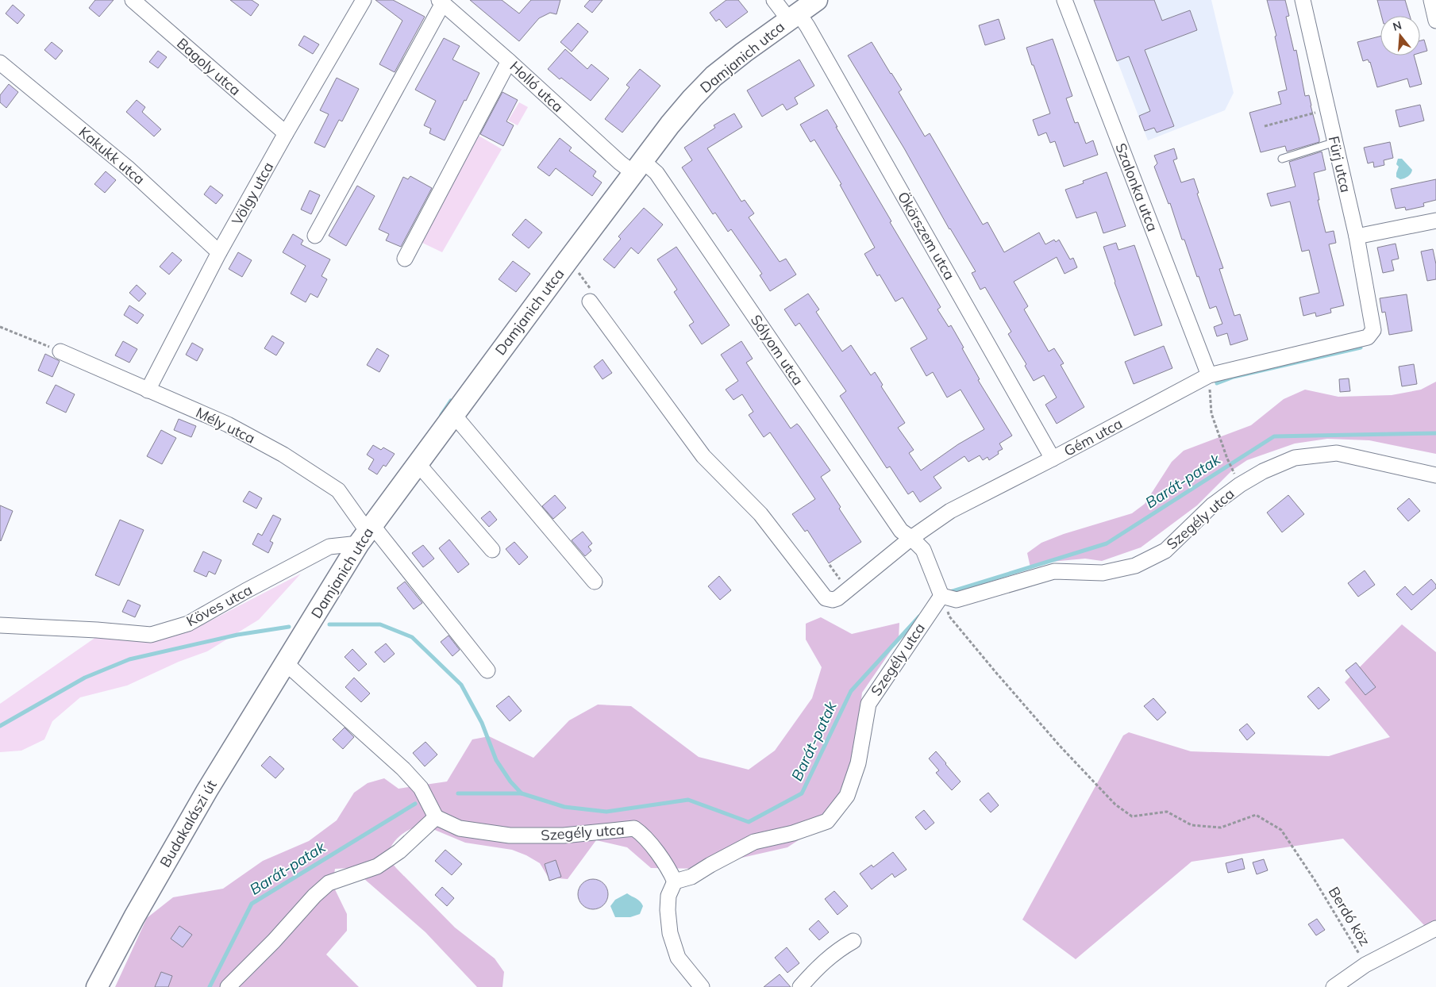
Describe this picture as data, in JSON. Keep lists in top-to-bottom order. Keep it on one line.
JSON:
{"streets":{"main road":["Damjanich utca","Budakalászi út"],"street":["Bagoly utca","Holló utca","Kakukk utca","Fürj utca","Szalonka utca","Völgy utca","Ökörszem utca","Sólyom utca","Mély utca","Gém utca","Szegély utca","Köves utca"],"path":["Berdó köz"]},"crossings":[["Damjanich utca","Holló utca"],["Damjanich utca","Ökörszem utca"],["Damjanich utca","Sólyom utca"],["Damjanich utca","Mély utca"],["Damjanich utca","Köves utca"],["Damjanich utca","Budakalászi út"],["Bagoly utca","Völgy utca"],["Holló utca","Sólyom utca"],["Kakukk utca","Völgy utca"],["Fürj utca","Gém utca"],["Szalonka utca","Gém utca"],["Völgy utca","Mély utca"],["Ökörszem utca","Gém utca"],["Sólyom utca","Gém utca"],["Sólyom utca","Szegély utca"],["Sólyom utca","Berdó köz"],["Mély utca","Köves utca"],["Szegély utca","Berdó köz"]],"water":["Barát-patak"],"north":"top"}
